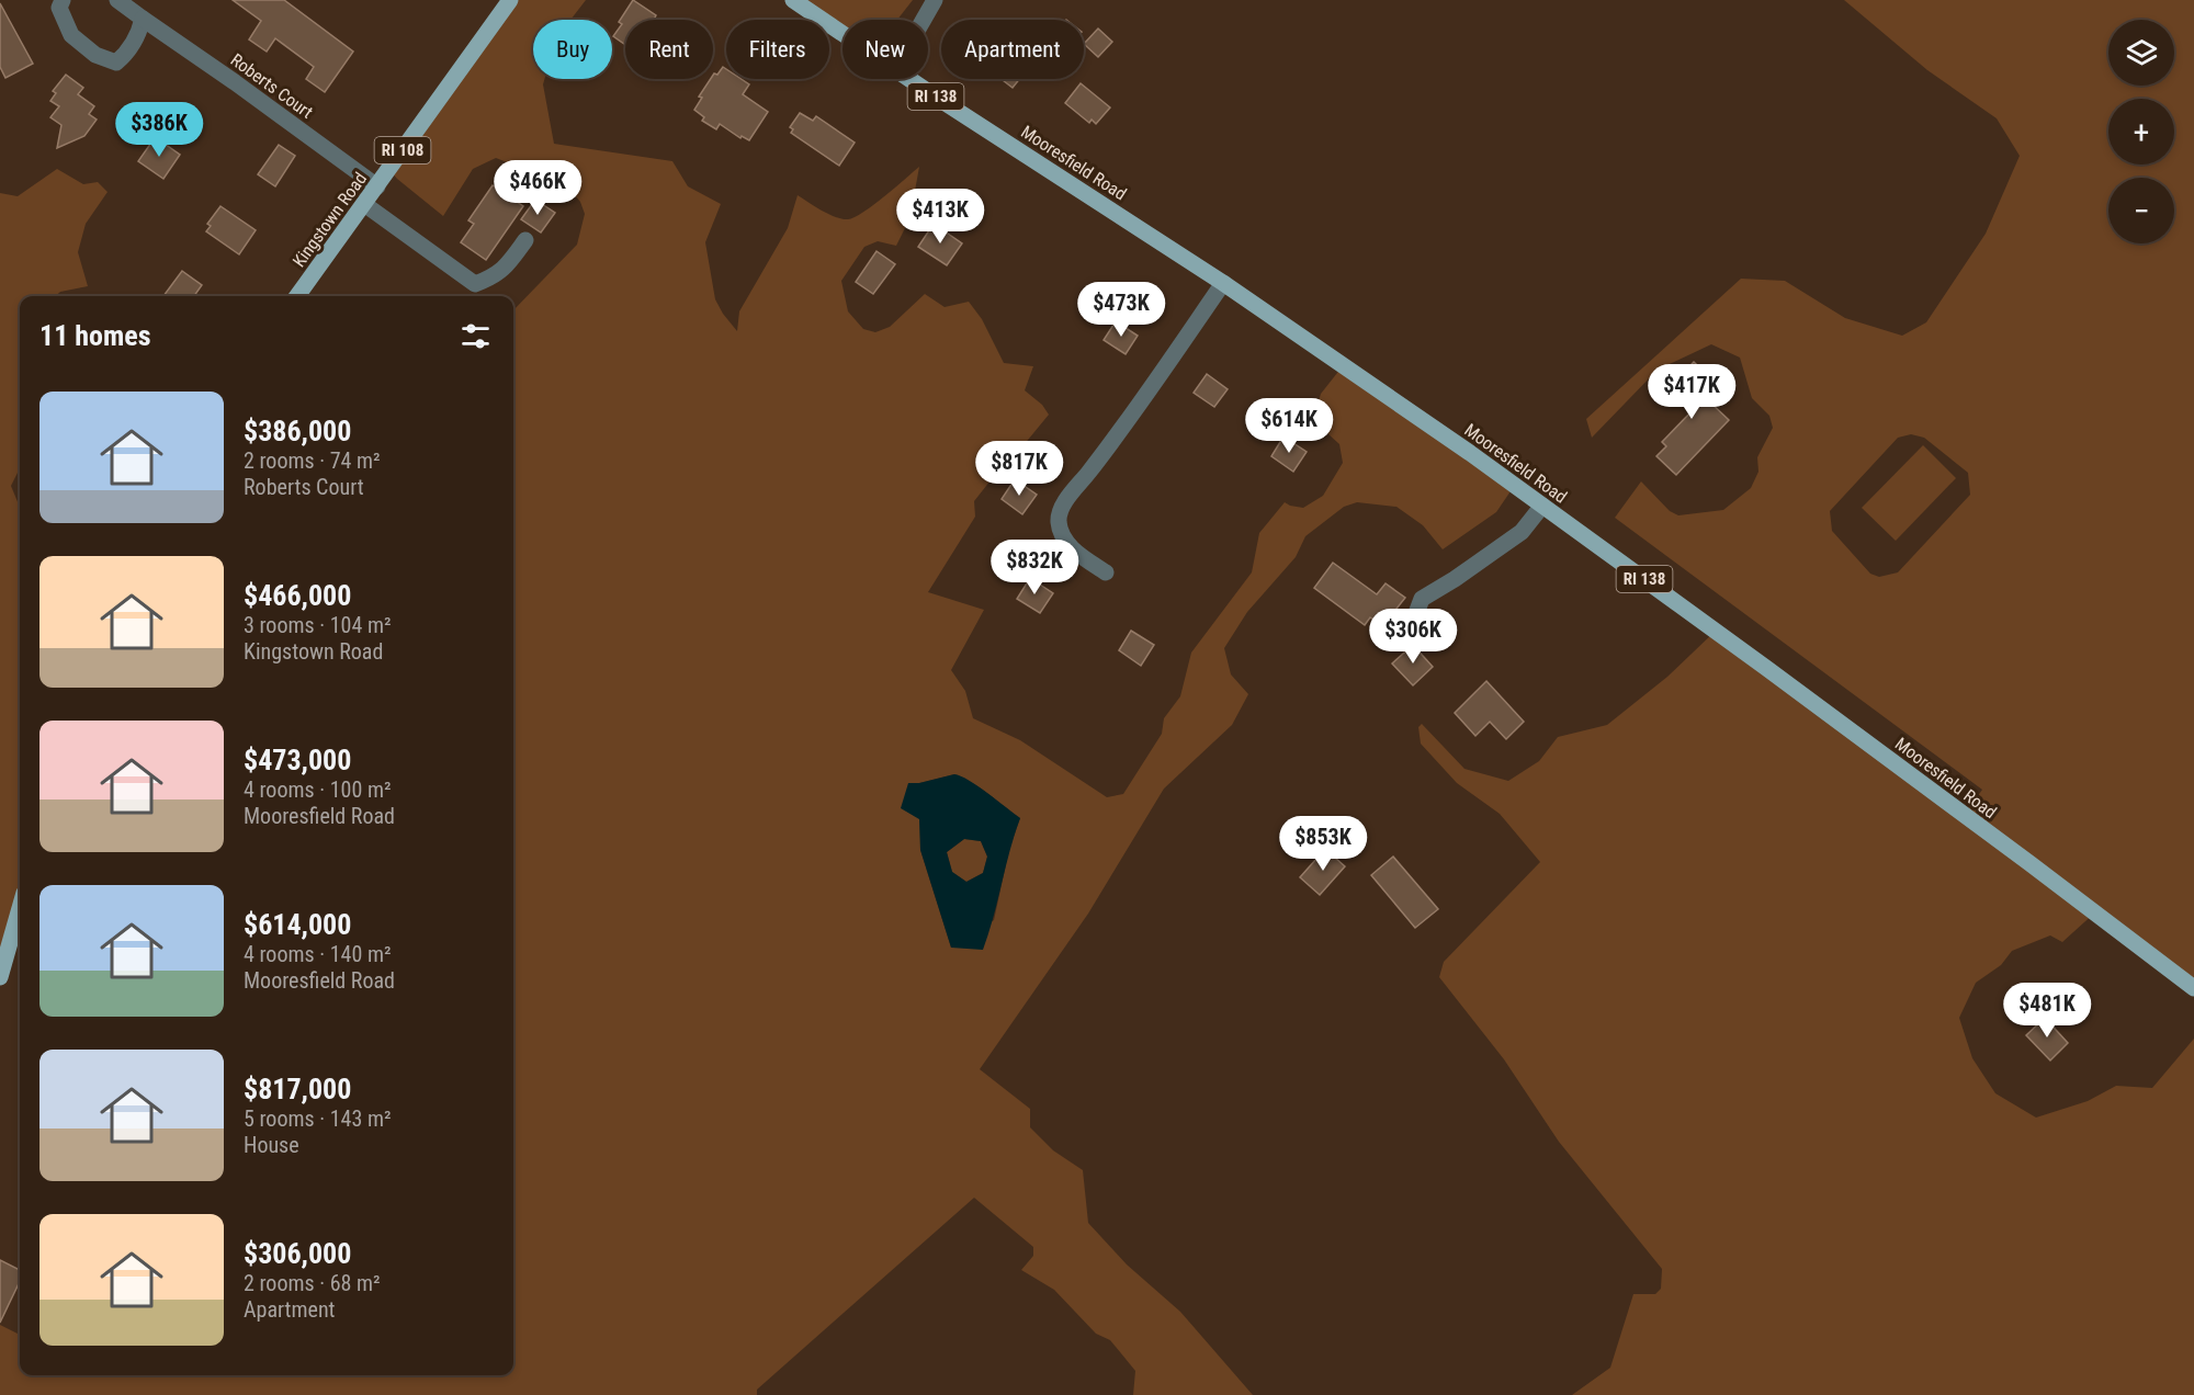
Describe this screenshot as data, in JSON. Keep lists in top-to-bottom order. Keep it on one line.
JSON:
{"streets":{"main road":["RI 138","RI 108","Mooresfield Road","Kingstown Road"],"street":["Roberts Court"]},"crossings":[["Roberts Court","Kingstown Road"]],"page":{"map_buttons":["+","−"],"chip":["Buy","Rent","Filters","New","Apartment"],"price":["$386K","$466K","$413K","$473K","$417K","$614K","$817K","$832K","$306K","$853K","$481K"],"heading":"11 homes","list":[{"name":"$386,000","note":"2 rooms · 74 m² · Roberts Court"},{"name":"$466,000","note":"3 rooms · 104 m² · Kingstown Road"},{"name":"$473,000","note":"4 rooms · 100 m² · Mooresfield Road"},{"name":"$614,000","note":"4 rooms · 140 m² · Mooresfield Road"},{"name":"$817,000","note":"5 rooms · 143 m² · House"},{"name":"$306,000","note":"2 rooms · 68 m² · Apartment"}]}}
